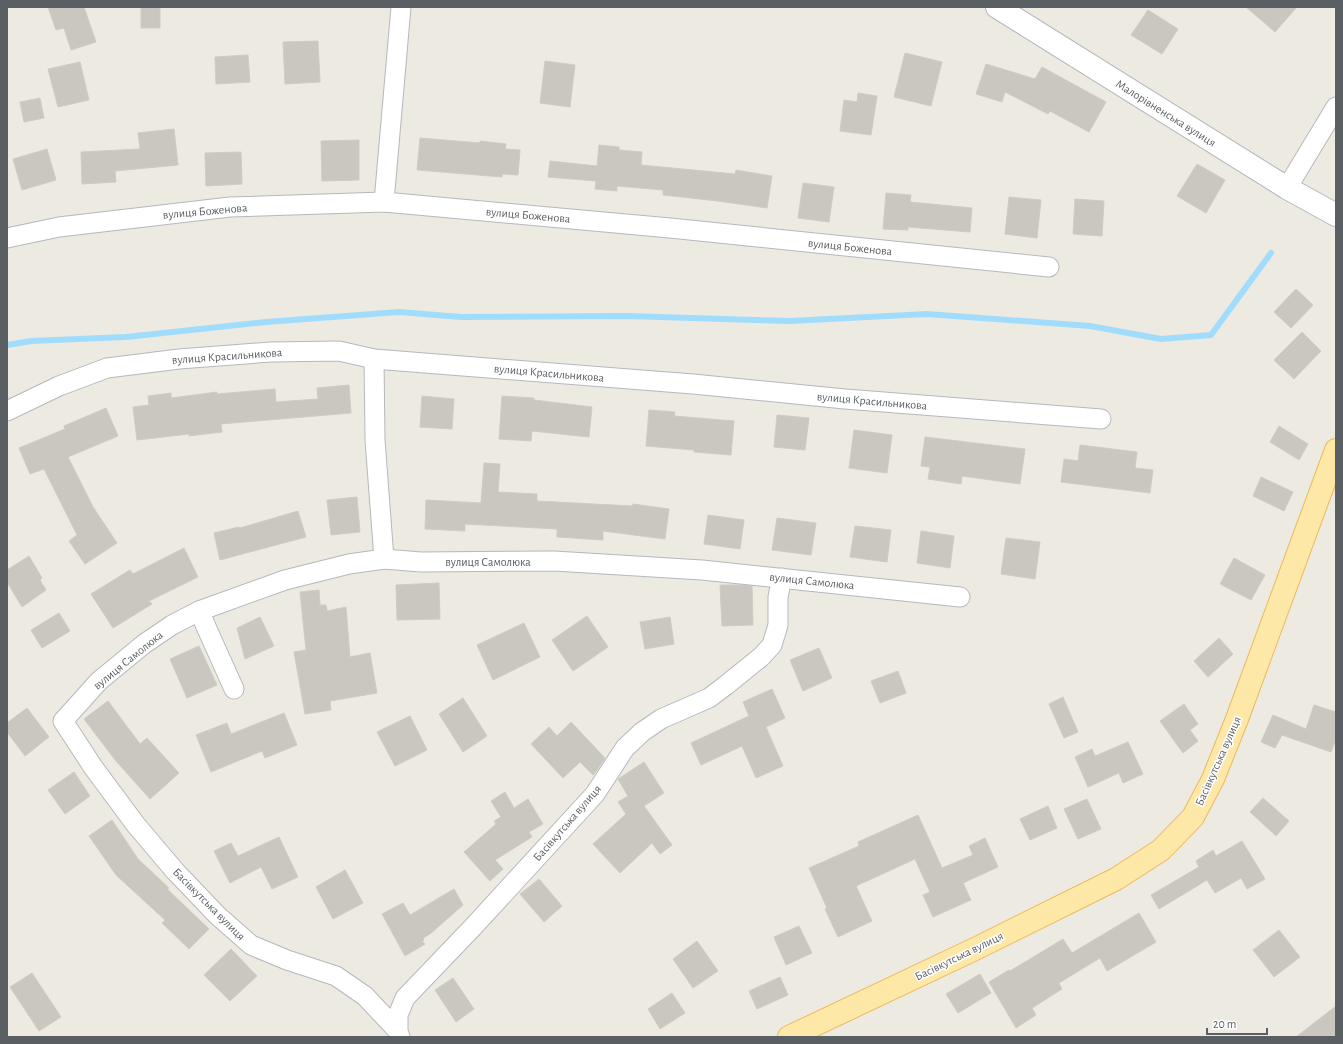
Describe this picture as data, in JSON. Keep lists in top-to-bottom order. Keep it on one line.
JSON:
{"streets":{"main road":["Басівкутська вулиця"],"street":["Малорівненська вулиця","вулиця Боженова","вулиця Красильникова","вулиця Самолюка"]},"crossings":[["вулиця Самолюка","Басівкутська вулиця"]],"scale_bar":"20 m"}
